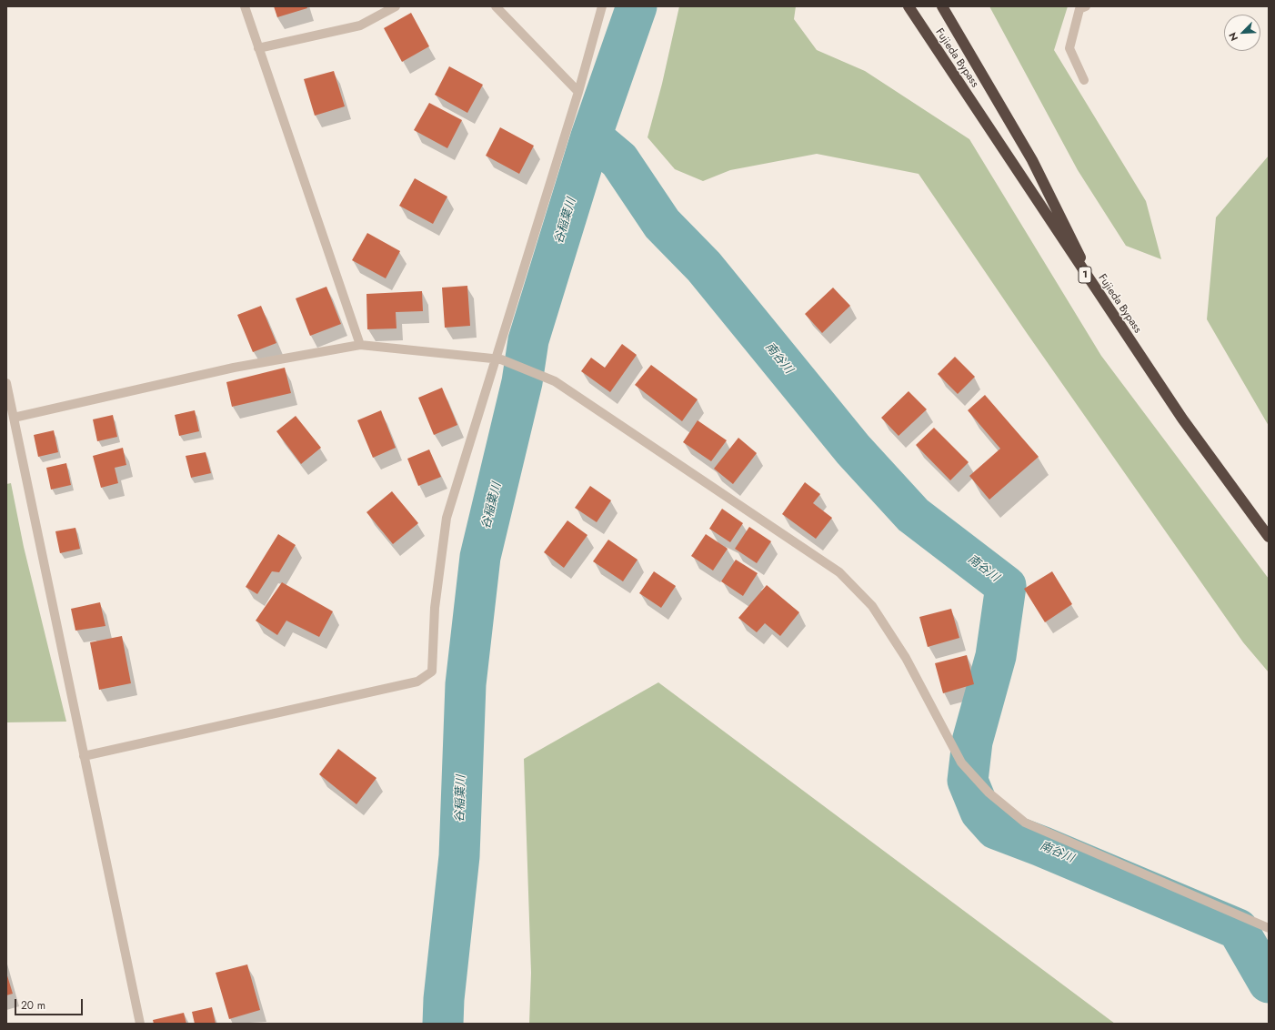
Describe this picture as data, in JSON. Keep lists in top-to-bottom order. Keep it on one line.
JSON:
{"streets":{"highway":["Fujieda Bypass","1"]},"crossings":[["Fujieda Bypass","1"]],"water":["谷稲葉川","南谷川"],"scale_bar":"20 m","north":"bottom left"}
